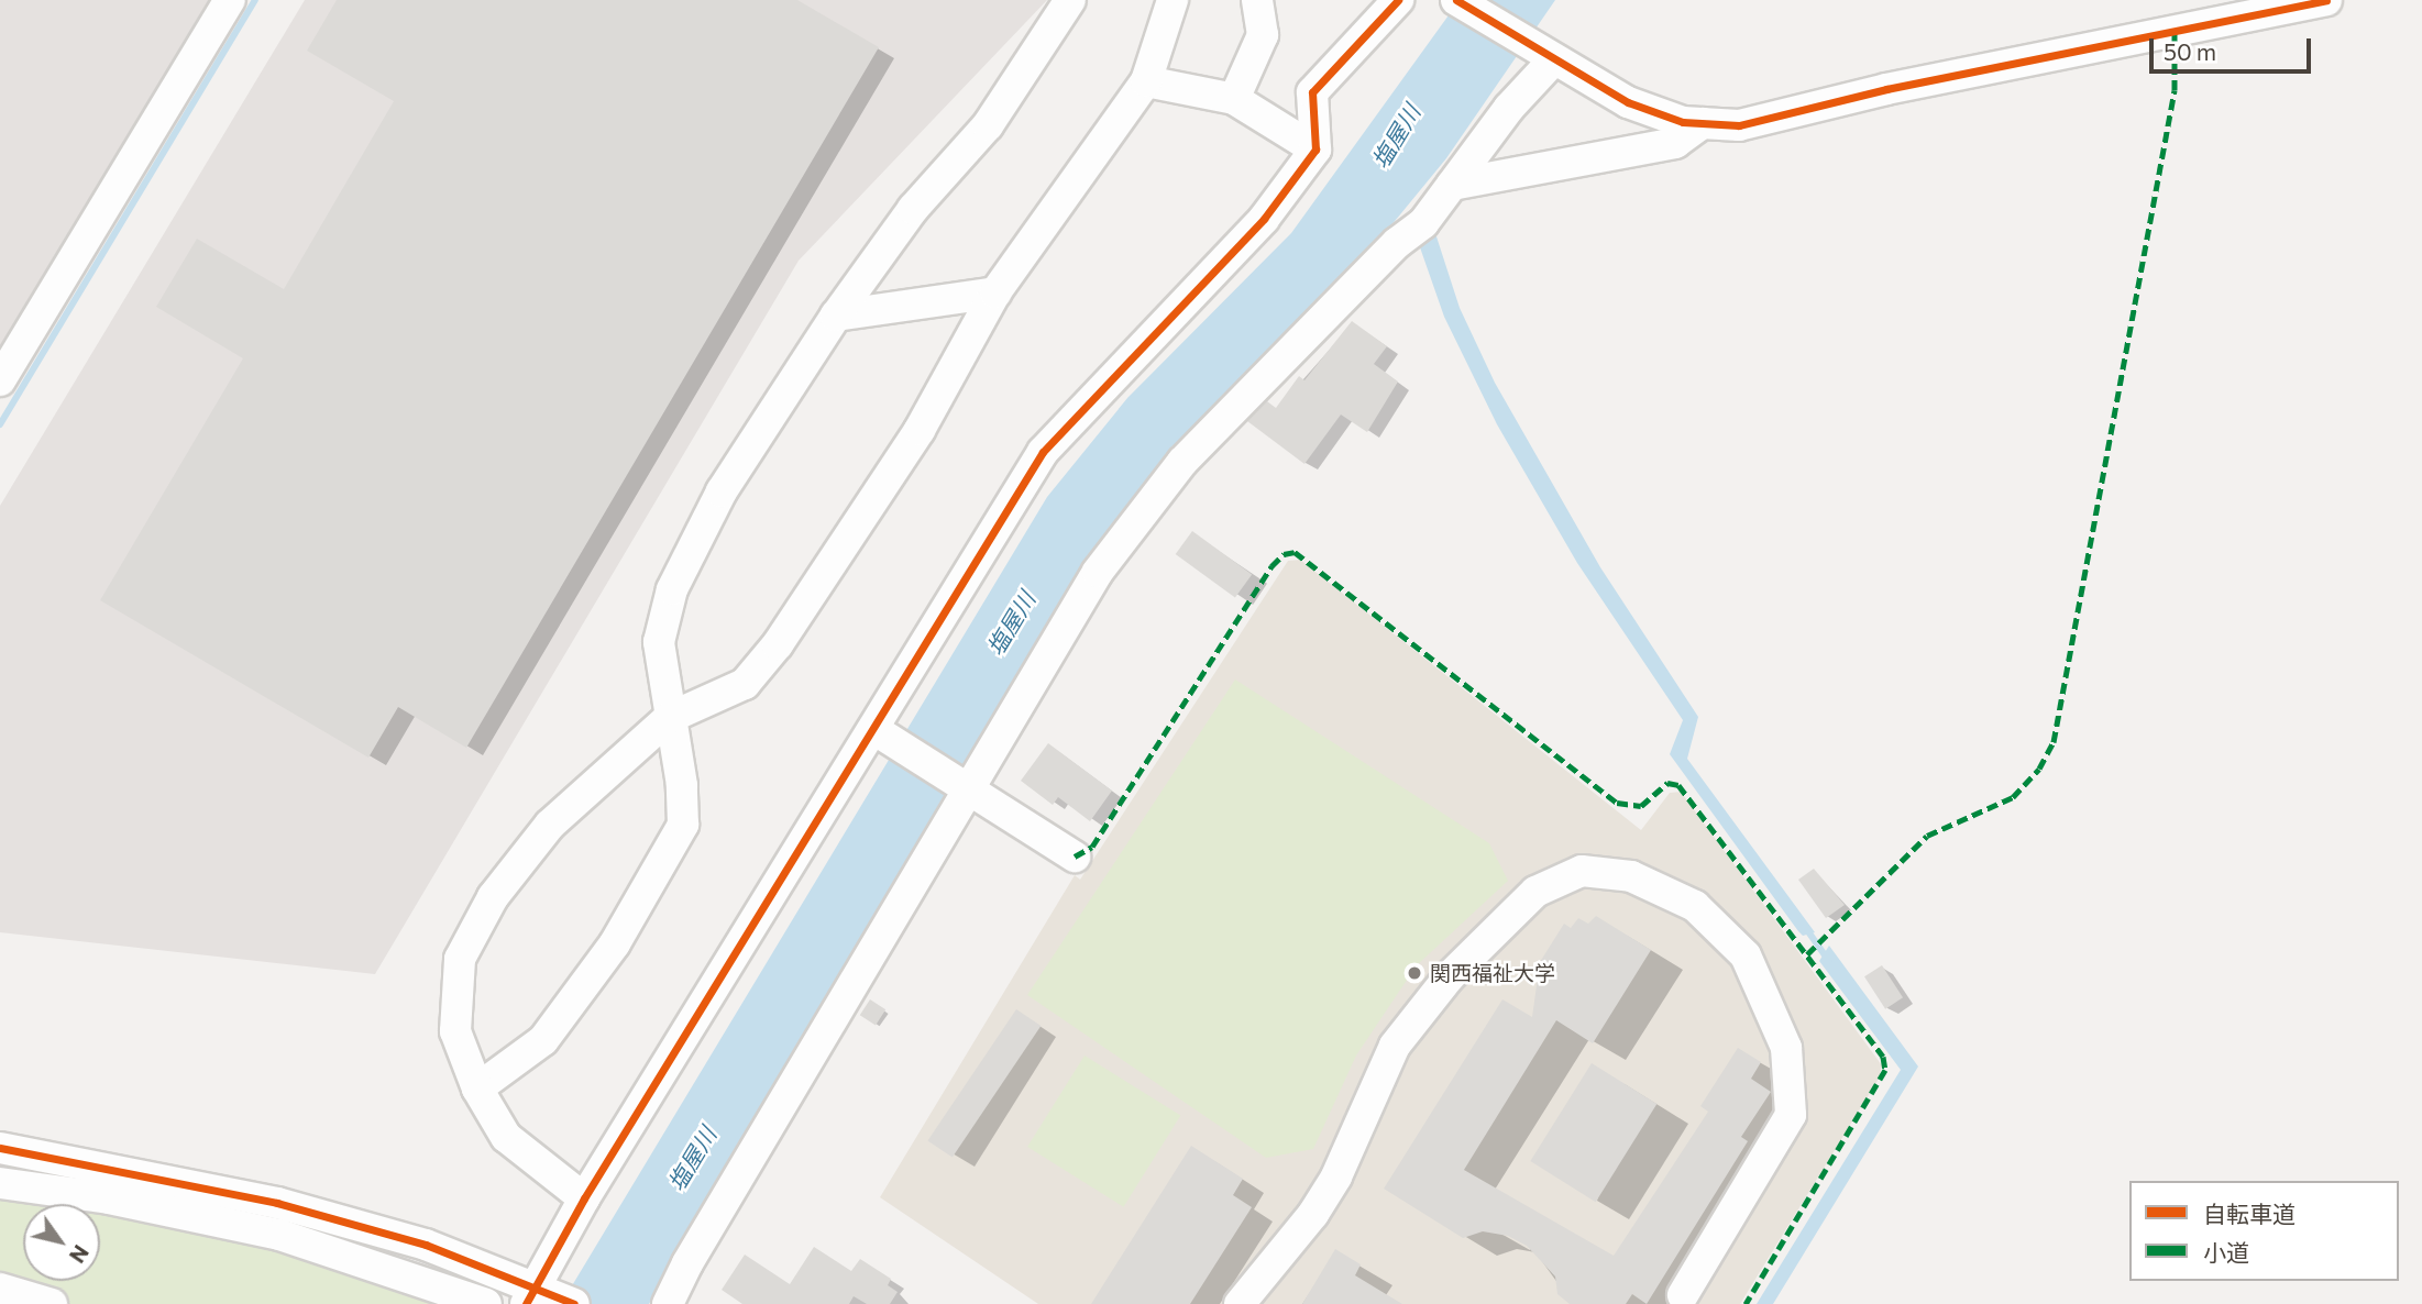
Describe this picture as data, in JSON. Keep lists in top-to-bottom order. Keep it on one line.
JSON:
{"water":["塩屋川"],"places":["関西福祉大学"],"legend":["自転車道","小道"],"scale_bar":"50 m","north":"bottom right"}
